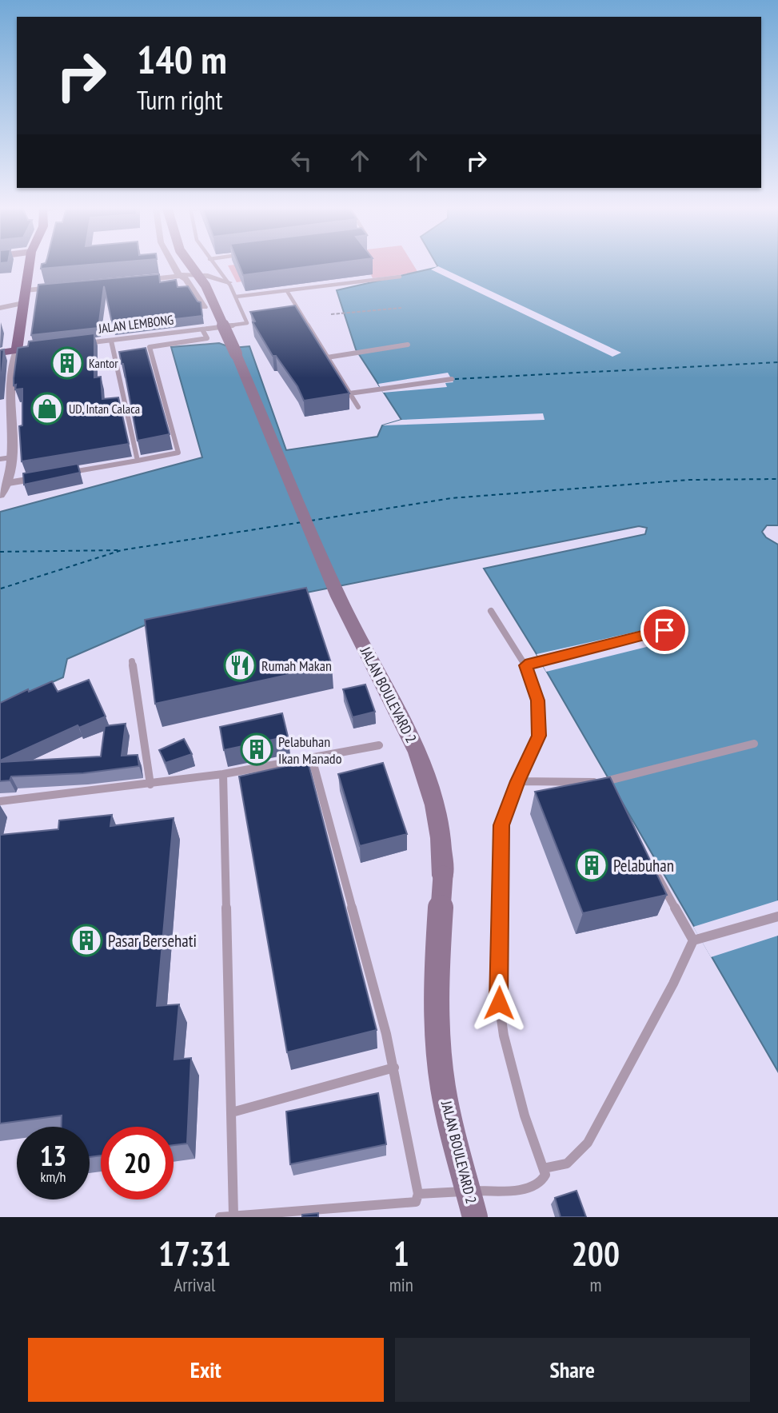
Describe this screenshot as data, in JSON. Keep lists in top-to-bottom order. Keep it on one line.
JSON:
{"streets":{"main road":["JALAN BOULEVARD 2"],"street":["JALAN LEMBONG"]},"places":{"building":["Kantor","Pelabuhan Ikan Manado","Pelabuhan","Pasar Bersehati"],"shop":["UD. Intan Calaca"],"restaurant":["Rumah Makan"]},"page":{"turn":["140 m","Turn right"],"speed":"13 km/h","limit":"20","eta":["17:31","Arrival","1","min","200","m"],"buttons":["Exit","Share"]}}
